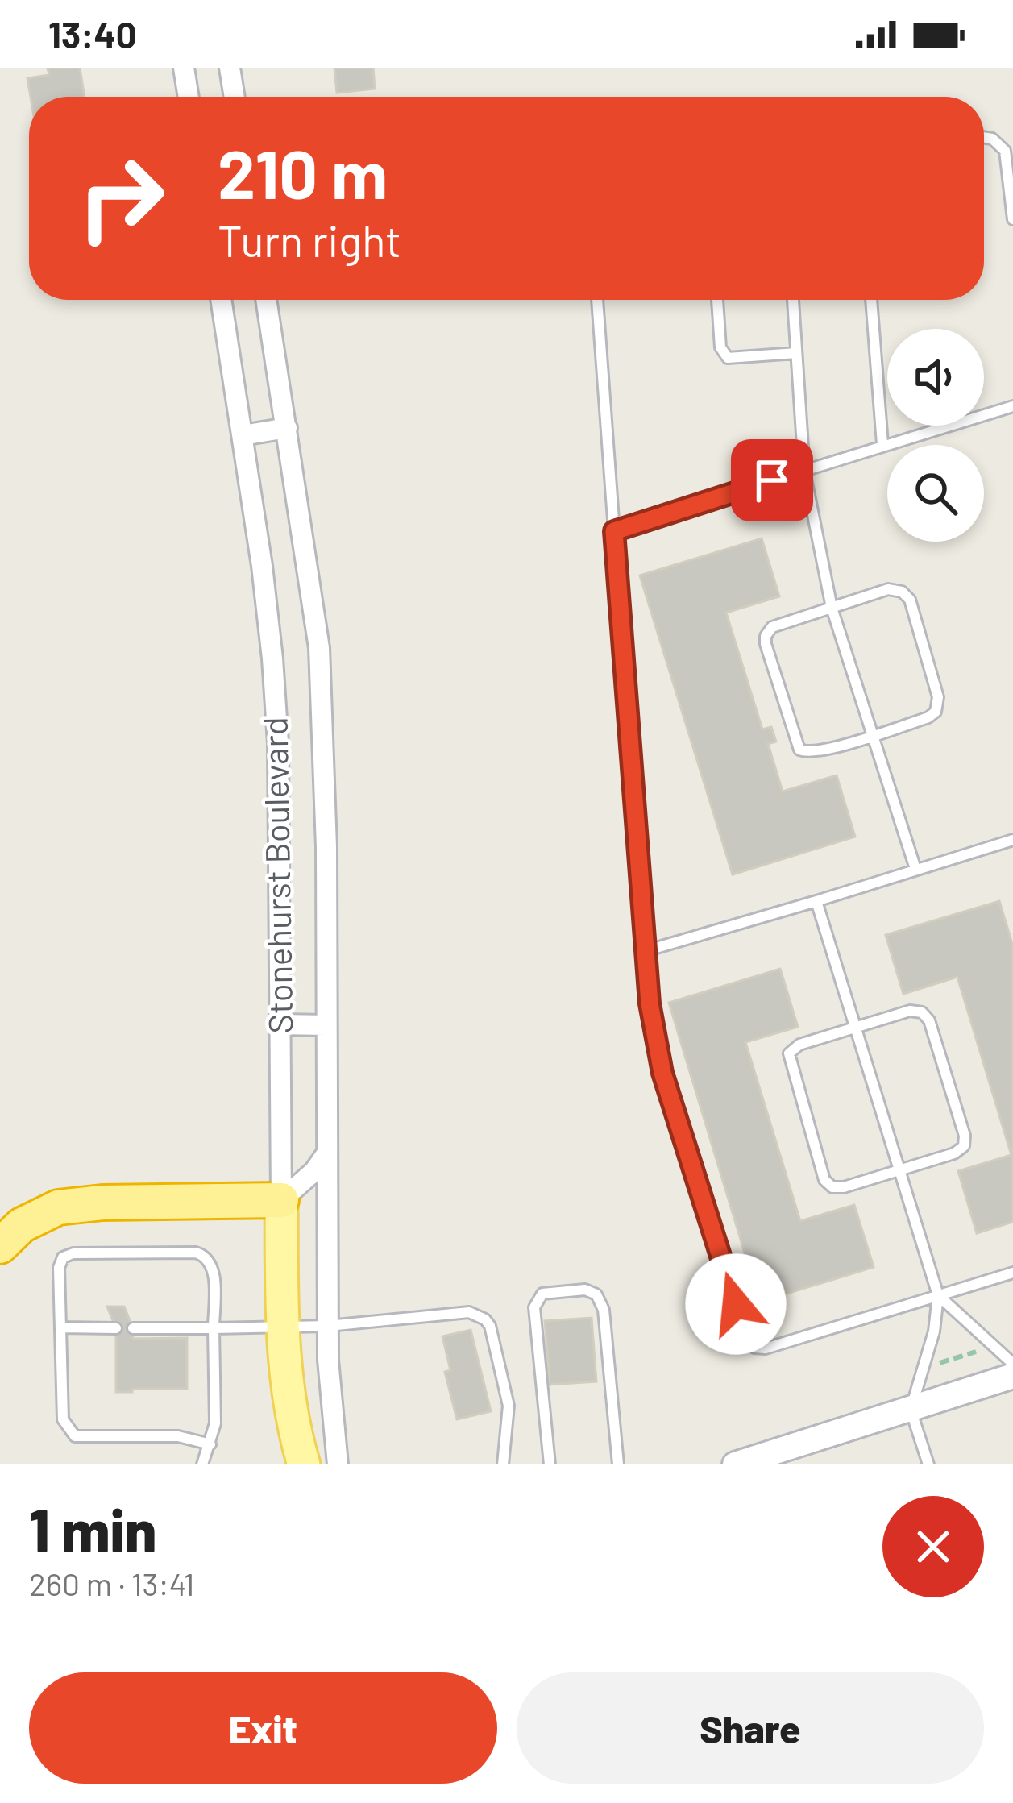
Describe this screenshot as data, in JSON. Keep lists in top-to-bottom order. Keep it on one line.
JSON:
{"streets":{"main road":["Stonehurst Boulevard"]},"page":{"status":"13:40","turn":["210 m","Turn right"],"heading":["1 min","260 m · 13:41"],"buttons":["Exit","Share"]}}
